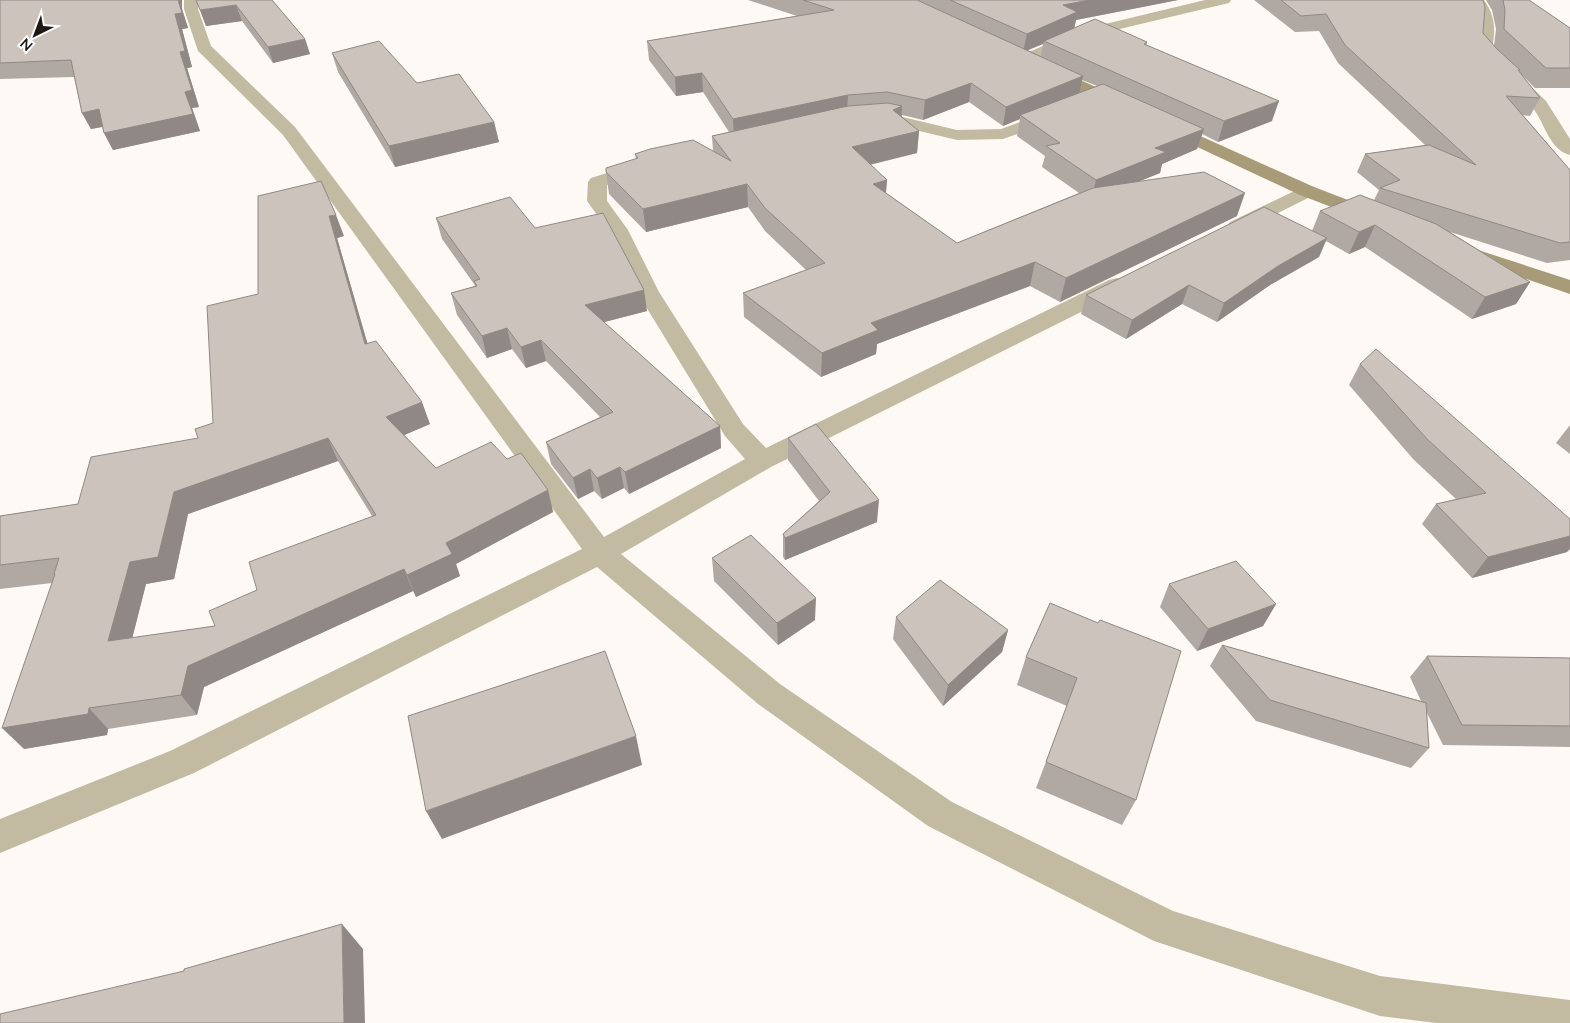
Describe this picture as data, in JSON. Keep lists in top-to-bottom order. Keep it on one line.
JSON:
{"north":"bottom left"}
